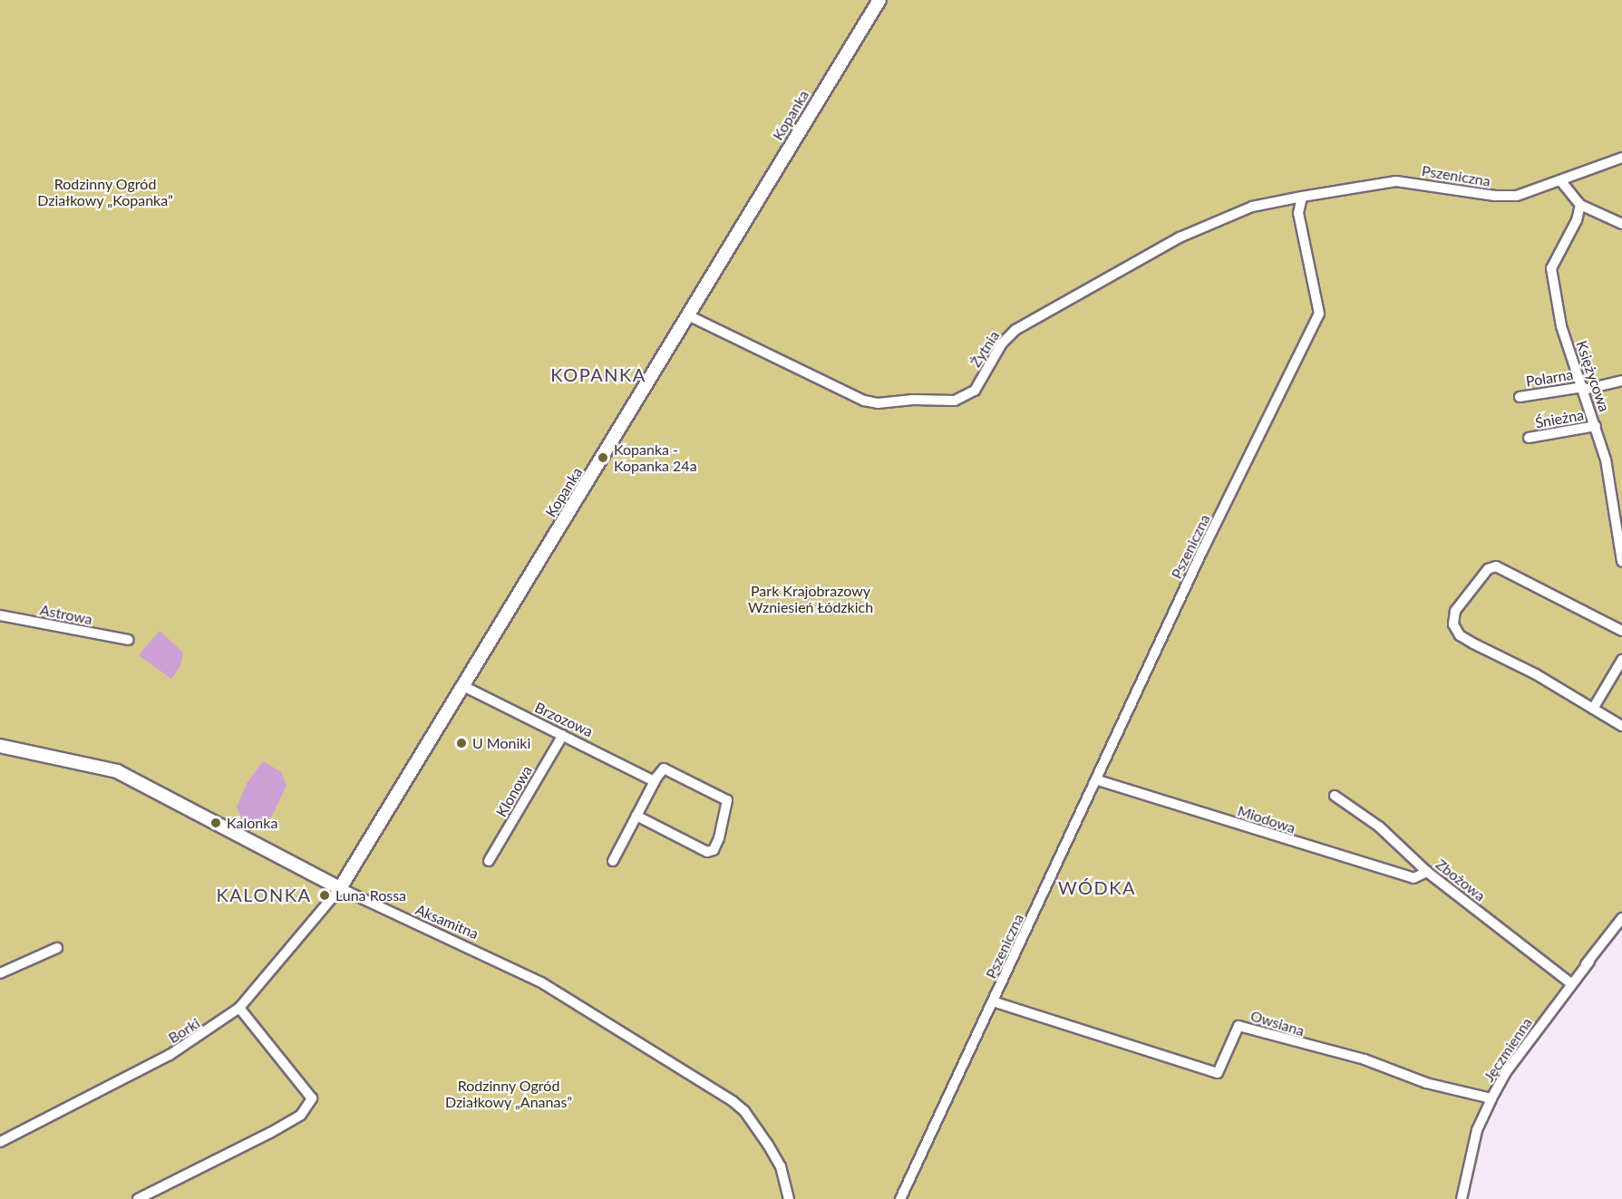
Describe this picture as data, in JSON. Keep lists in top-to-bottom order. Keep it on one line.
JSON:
{"streets":{"street":["Kopanka","Pszeniczna","Żytnia","Księżycowa","Polarna","Śnieżna","Astrowa","Brzozowa","Klonowa","Miodowa","Zbożowa","Aksamitna","Owsiana","Borki","Jęczmienna"]},"crossings":[["Kopanka","Żytnia"],["Kopanka","Brzozowa"],["Kopanka","Aksamitna"],["Kopanka","Borki"],["Pszeniczna","Żytnia"],["Pszeniczna","Miodowa"],["Pszeniczna","Owsiana"],["Księżycowa","Polarna"],["Księżycowa","Śnieżna"],["Brzozowa","Klonowa"],["Miodowa","Zbożowa"],["Zbożowa","Jęczmienna"],["Aksamitna","Borki"],["Owsiana","Jęczmienna"]],"districts":["KOPANKA","WÓDKA","KALONKA"],"parks":["Rodzinny Ogród Działkowy „Kopanka”","Park Krajobrazowy Wzniesień Łódzkich","Rodzinny Ogród Działkowy „Ananas”"],"places":["Kopanka - Kopanka 24a","U Moniki","Kalonka","Luna Rossa"]}
